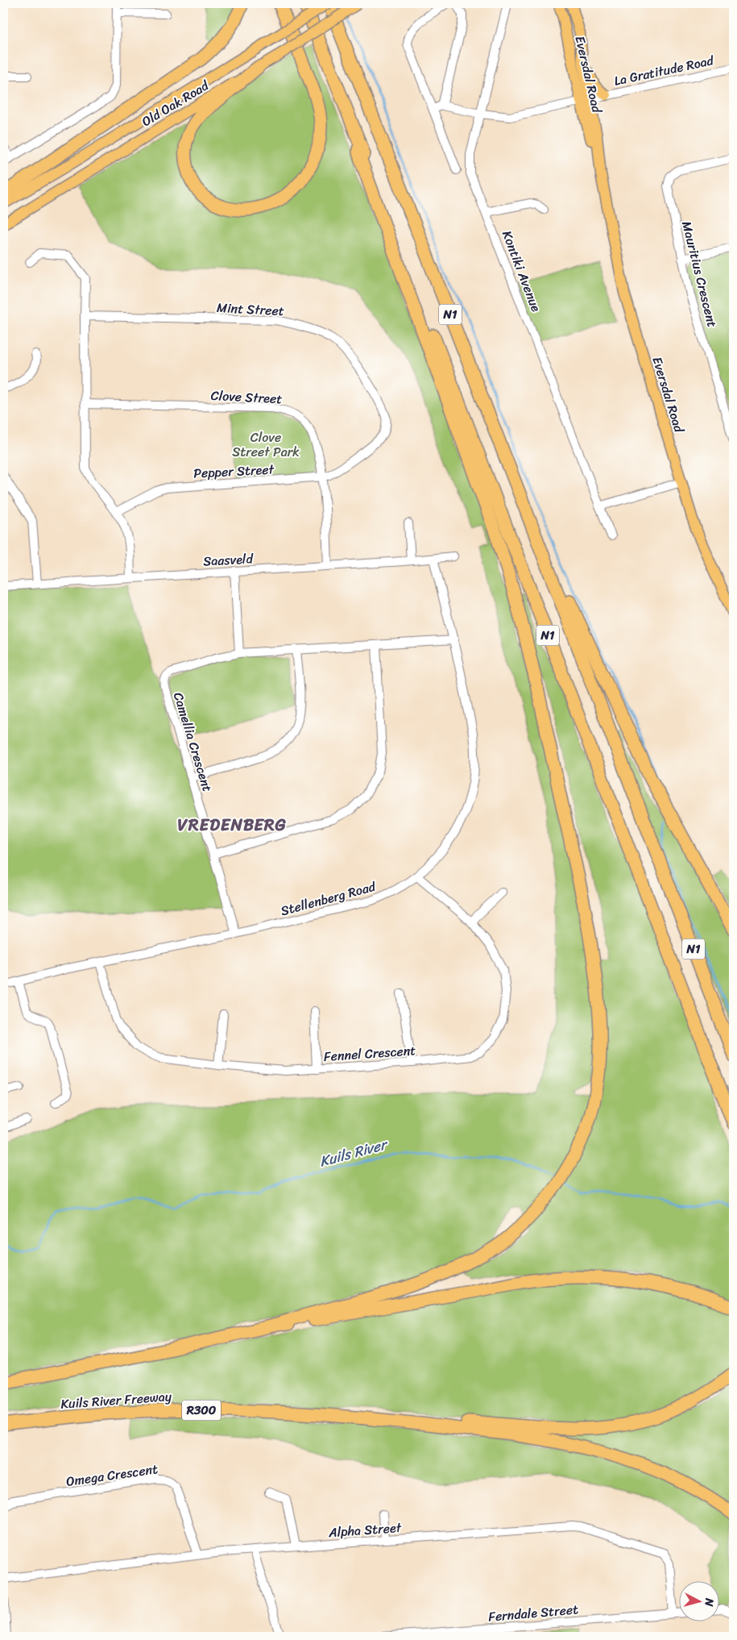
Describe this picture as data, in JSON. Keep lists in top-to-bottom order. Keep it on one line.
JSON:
{"streets":{"highway":["N1","Kuils River Freeway","R300"],"main road":["Eversdal Road","Old Oak Road"],"street":["La Gratitude Road","Kontiki Avenue","Mauritius Crescent","Mint Street","Clove Street","Pepper Street","Saasveld","Camellia Crescent","Stellenberg Road","Fennel Crescent","Omega Crescent","Alpha Street","Ferndale Street"]},"crossings":[["La Gratitude Road","Eversdal Road"],["La Gratitude Road","Kontiki Avenue"],["Old Oak Road","N1"],["Mint Street","Pepper Street"],["Clove Street","Pepper Street"],["Clove Street","Saasveld"],["Saasveld","Stellenberg Road"],["Camellia Crescent","Stellenberg Road"],["Stellenberg Road","Fennel Crescent"],["Omega Crescent","Alpha Street"],["Alpha Street","Ferndale Street"]],"districts":["VREDENBERG"],"water":["Kuils River"],"parks":["Clove Street Park"],"north":"right"}
